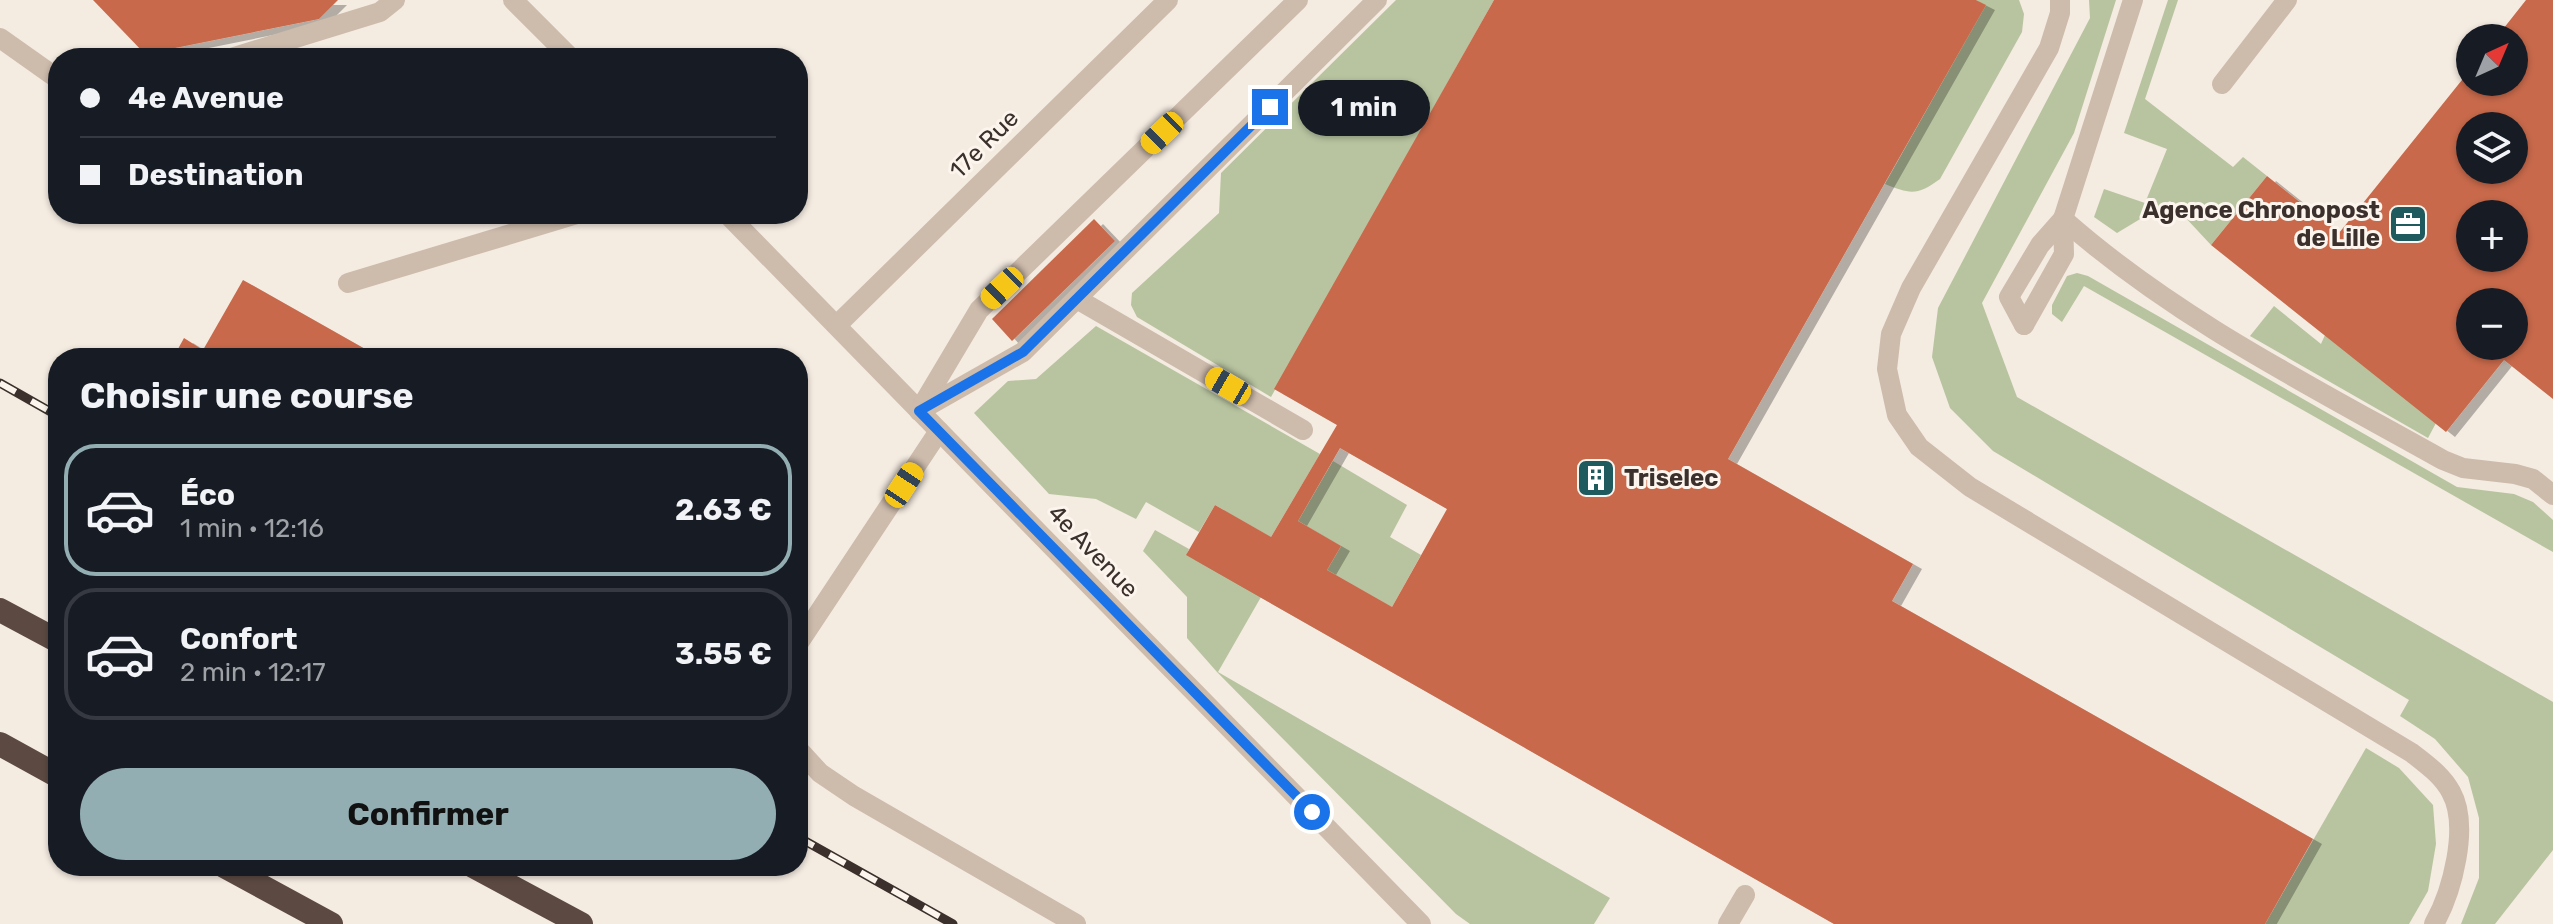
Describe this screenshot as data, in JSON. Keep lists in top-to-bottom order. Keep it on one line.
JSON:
{"streets":{"lane":["17e Rue","4e Avenue"]},"crossings":[["17e Rue","4e Avenue"]],"places":{"office":["Agence Chronopost de Lille"],"building":["Triselec"]},"north":"top right","page":{"map_buttons":["+","−"],"banner":["4e Avenue","Destination"],"bubble":"1 min","heading":"Choisir une course","list":[{"name":"Éco","note":"1 min · 12:16","value":"2.63 €"},{"name":"Confort","note":"2 min · 12:17","value":"3.55 €"}],"buttons":"Confirmer"}}
